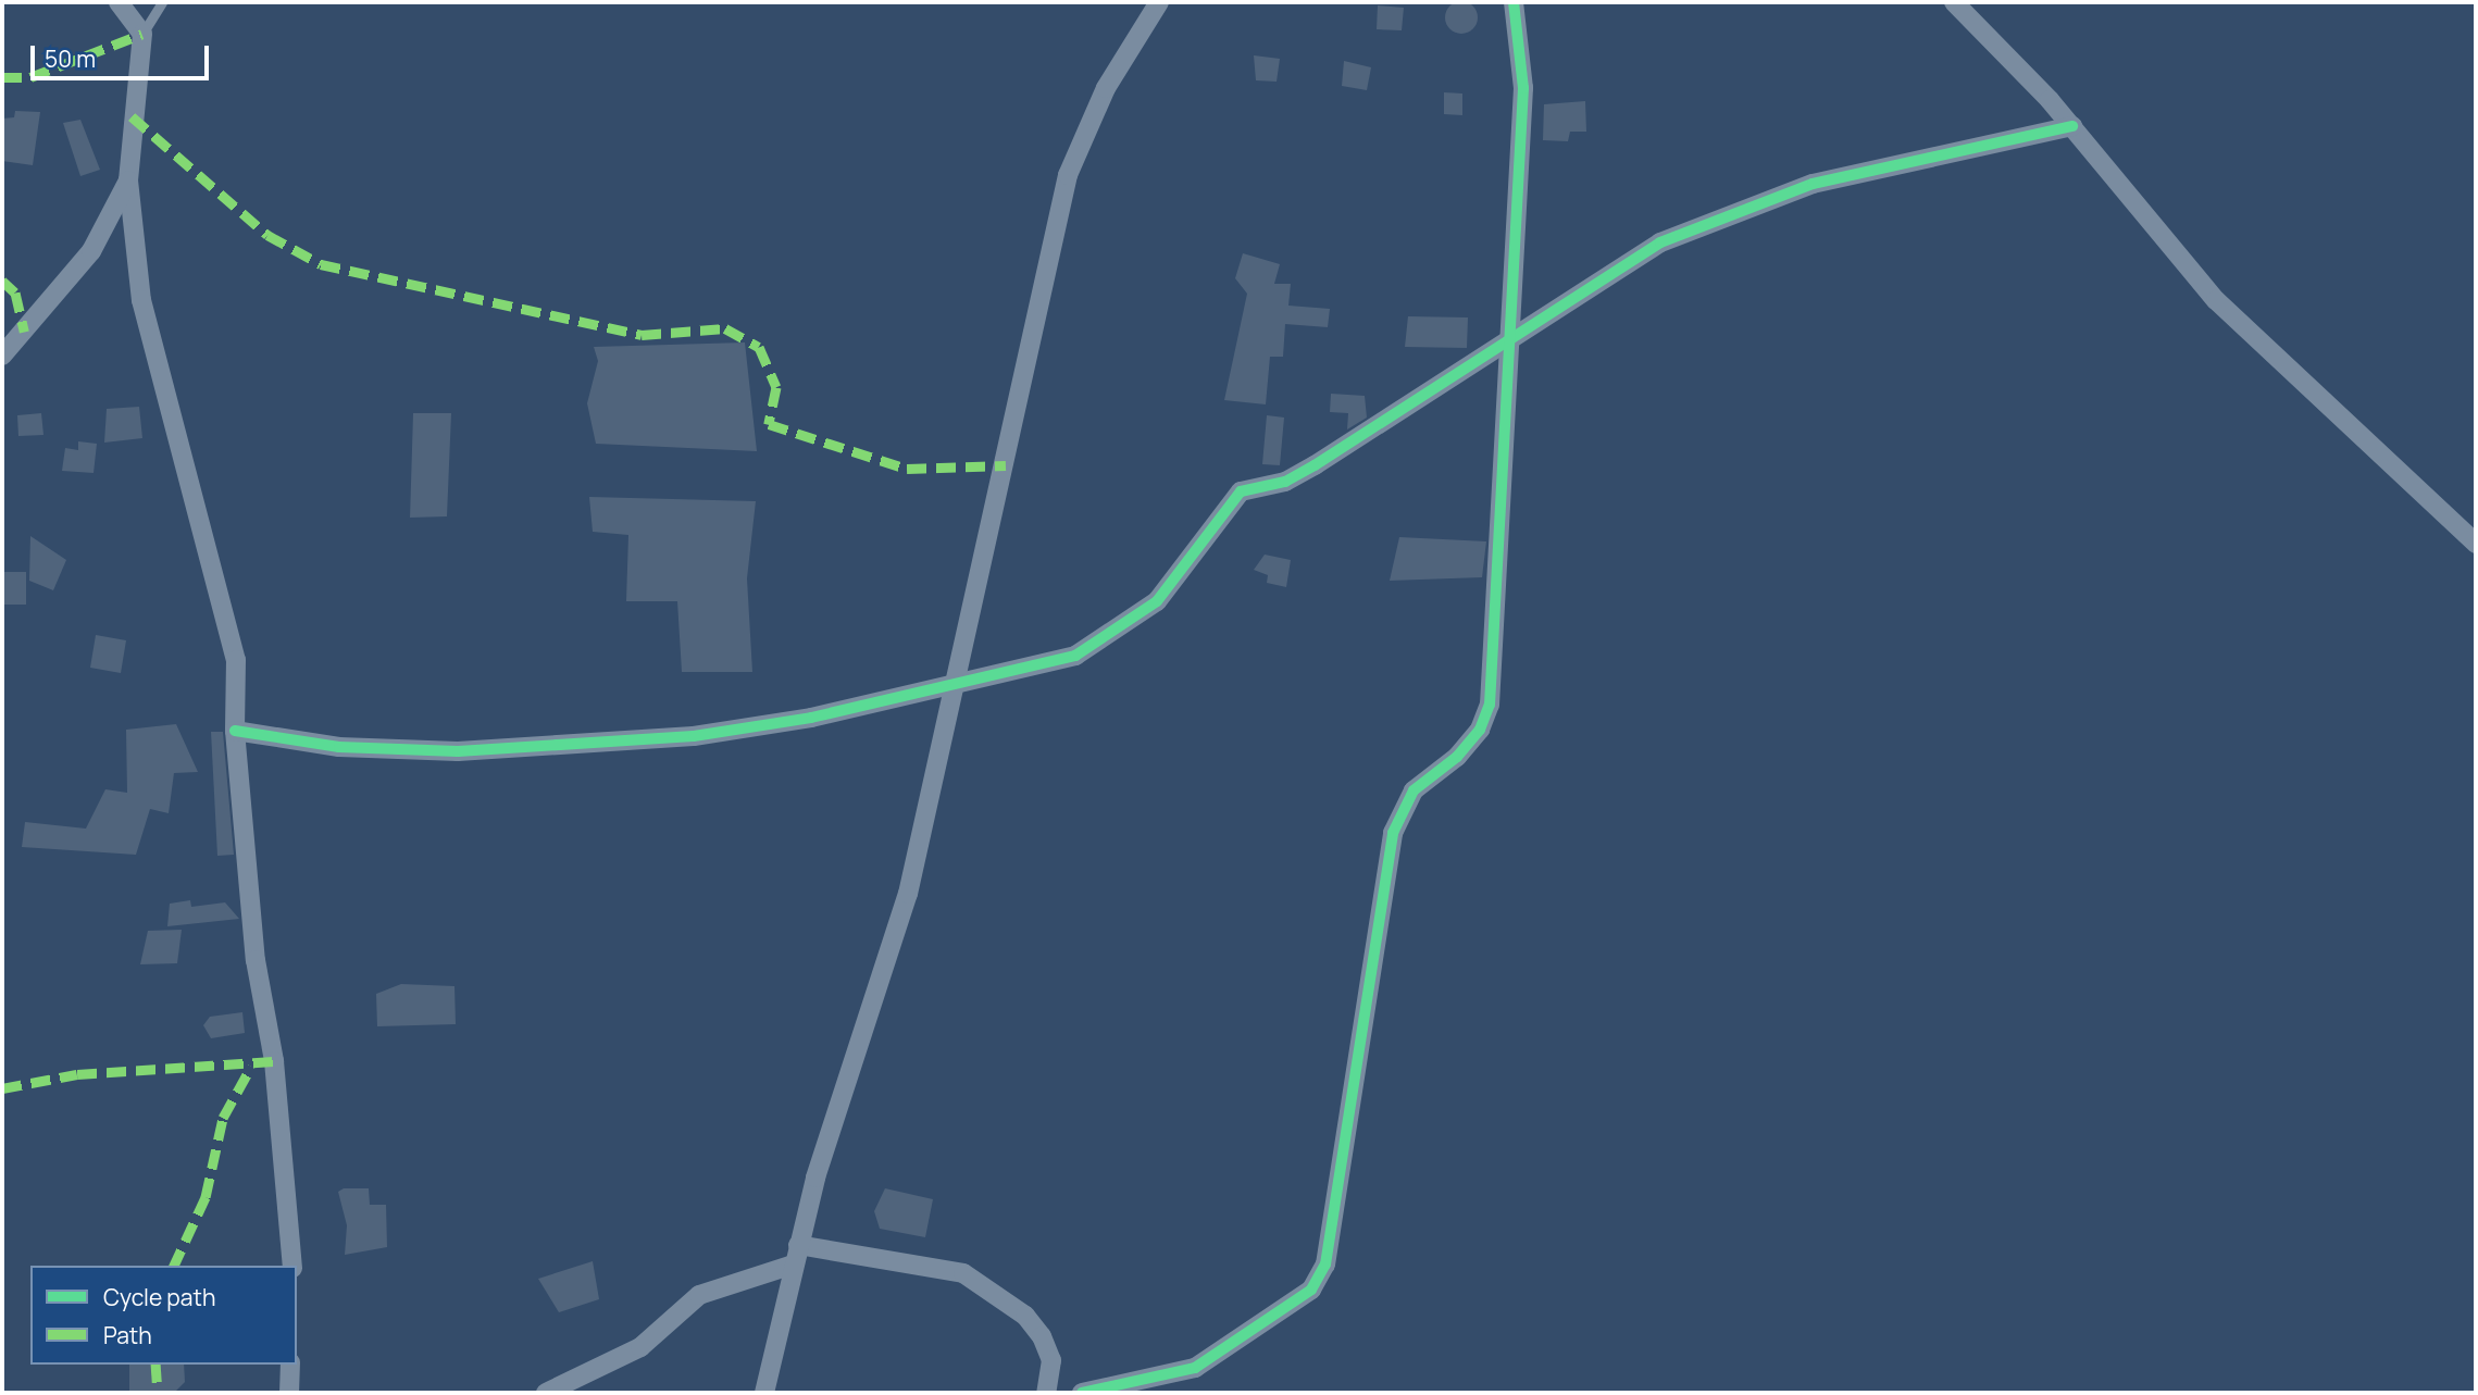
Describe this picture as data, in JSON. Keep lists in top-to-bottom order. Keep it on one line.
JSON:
{"legend":["Cycle path","Path"],"scale_bar":"50 m"}
